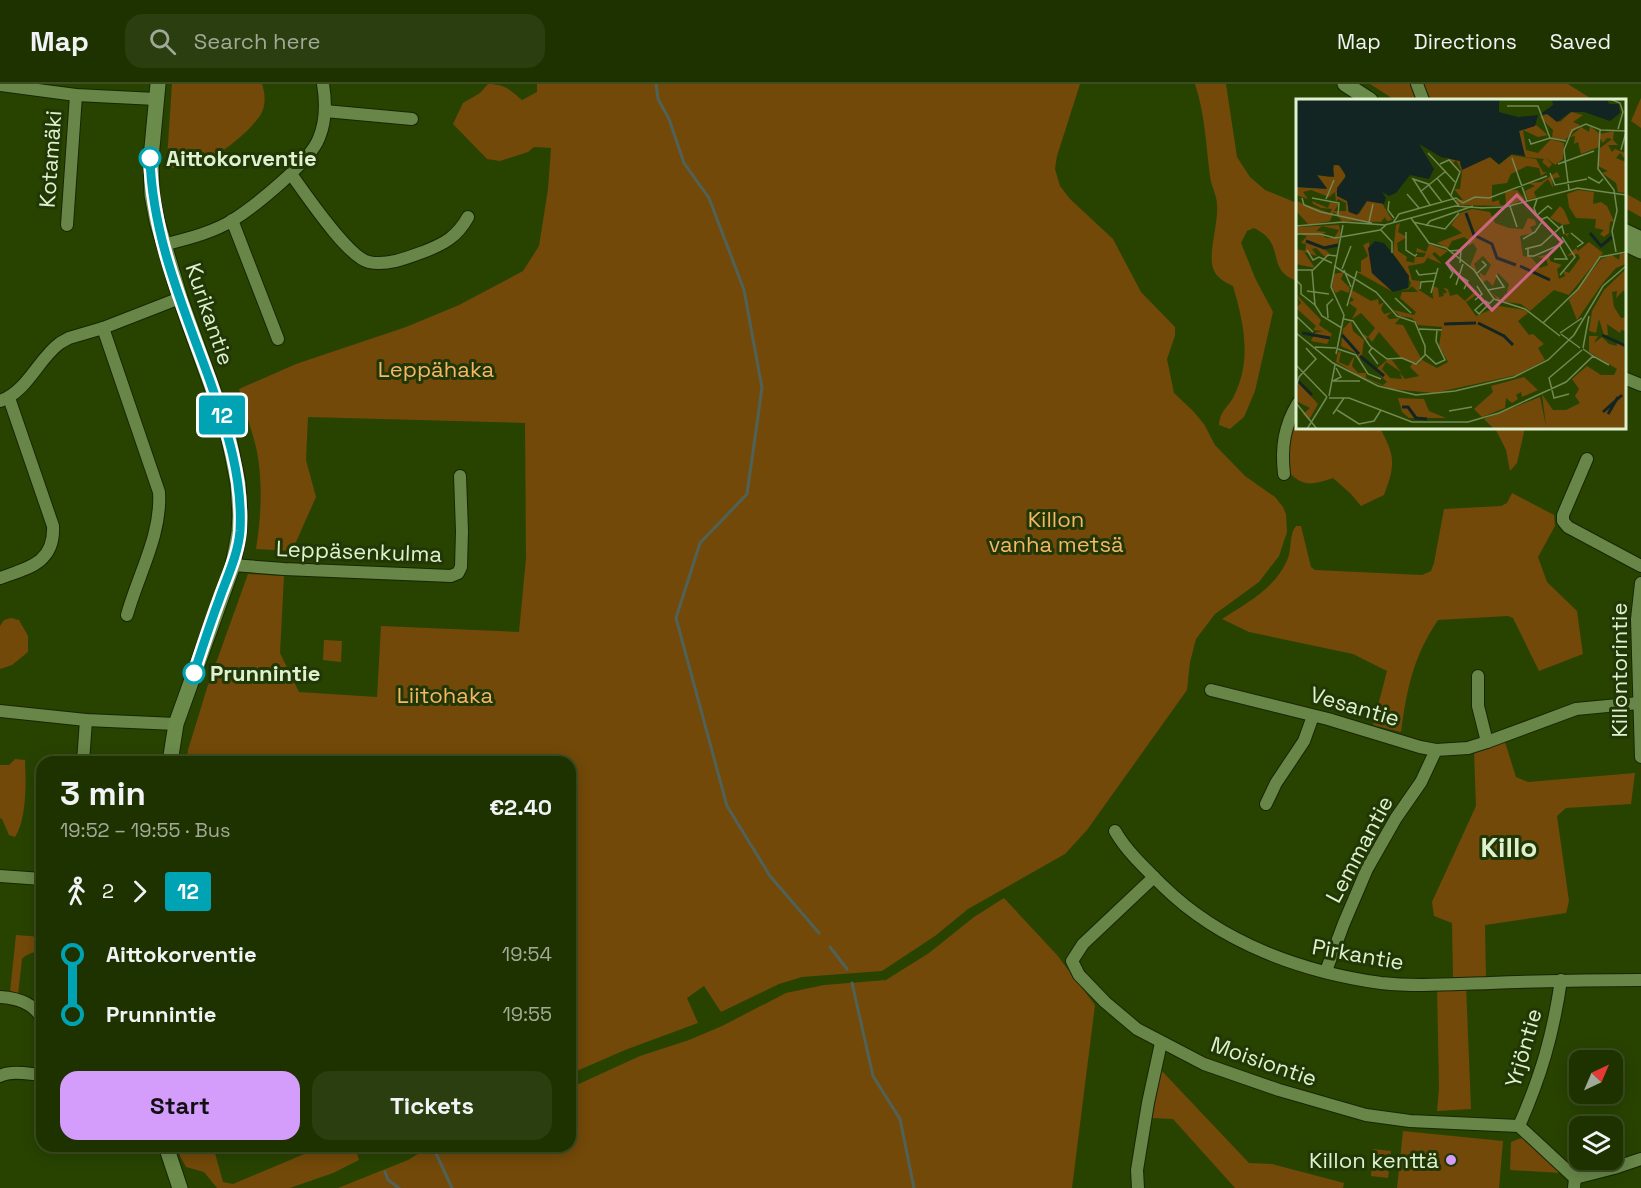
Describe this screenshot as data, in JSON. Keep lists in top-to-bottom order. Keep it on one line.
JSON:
{"streets":{"main road":["Kurikantie"],"street":["Kotamäki","Leppäsenkulma","Killontorintie","Vesantie","Lemmantie","Pirkantie","Yrjöntie","Moisiontie"]},"crossings":[["Kurikantie","Leppäsenkulma"],["Killontorintie","Vesantie"],["Vesantie","Lemmantie"],["Lemmantie","Pirkantie"],["Pirkantie","Yrjöntie"],["Pirkantie","Moisiontie"],["Yrjöntie","Moisiontie"]],"districts":["Killo"],"parks":["Leppähaka","Killon vanha metsä","Liitohaka"],"places":["Aittokorventie","Prunnintie","Killon kenttä"],"lines":["bus line 12"],"north":"top right","page":{"header":"Map","search":"Search here","nav":["Map","Directions","Saved"],"on_map":"12","heading":["3 min","19:52 – 19:55 · Bus","€2.40"],"legs":["2","12"],"list":[{"name":"Aittokorventie","value":"19:54"},{"name":"Prunnintie","value":"19:55"}],"buttons":["Start","Tickets"]}}
